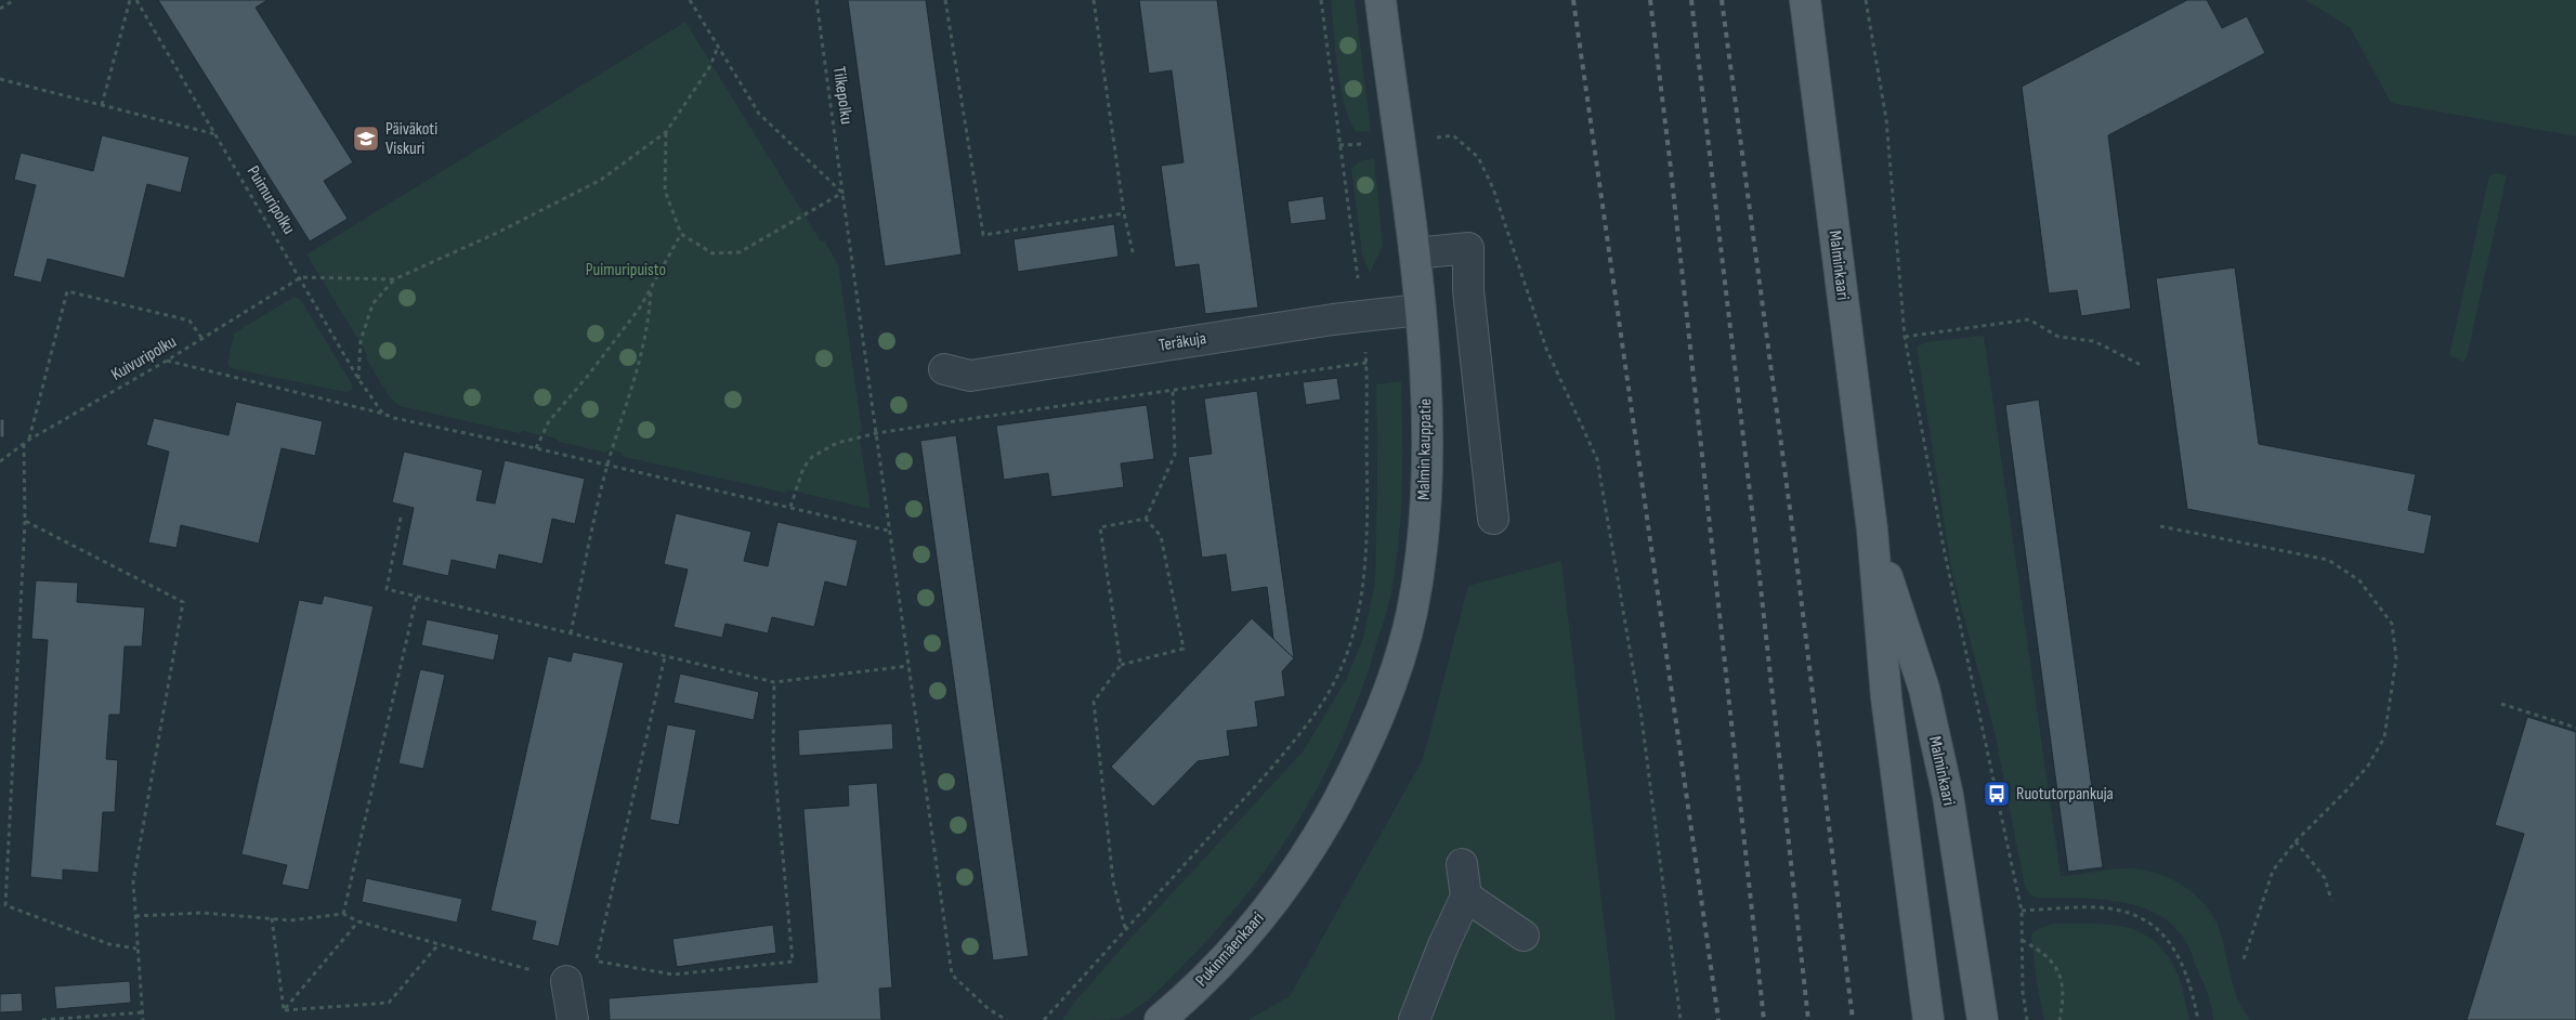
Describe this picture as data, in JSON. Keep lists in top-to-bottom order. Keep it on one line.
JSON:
{"streets":{"main road":["Malminkaari","Malmin kauppatie","Pukinmäenkaari"],"street":["Teräkuja"],"path":["Tilkepolku","Puimuripolku","Kuivuripolku"]},"crossings":[["Puimuripolku","Kuivuripolku"],["Teräkuja","Malmin kauppatie"],["Malmin kauppatie","Pukinmäenkaari"]],"parks":["Puimuripuisto"],"places":{"school or university":["Päiväkoti Viskuri"],"bus stop":["Ruotutorpankuja"]}}
